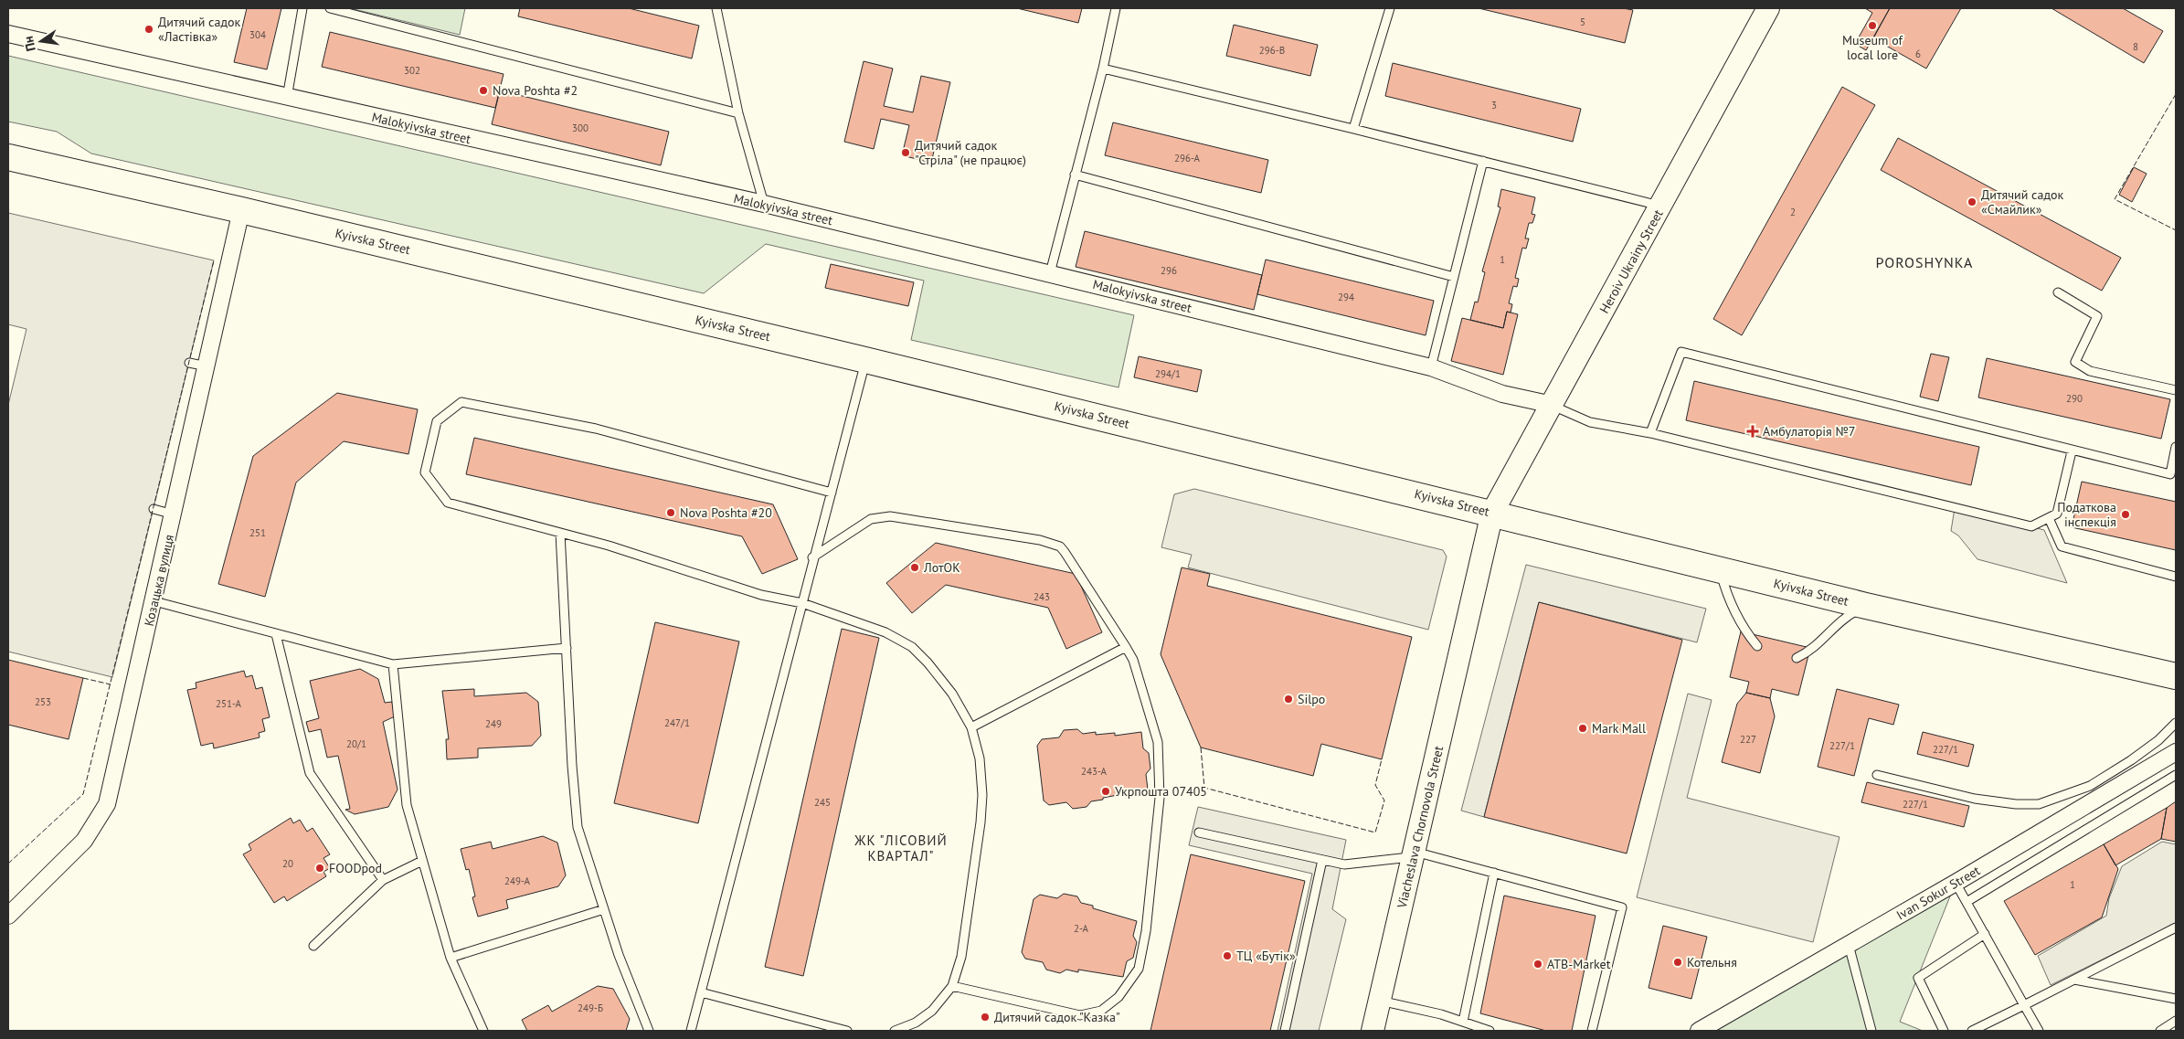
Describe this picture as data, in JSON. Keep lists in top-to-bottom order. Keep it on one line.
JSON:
{"streets":{"main road":["Kyivska Street","Heroiv Ukrainy Street","Viacheslava Chornovola Street"],"street":["Malokyivska street","Козацька вулиця","Ivan Sokur Street"]},"crossings":[["Malokyivska street","Heroiv Ukrainy Street"],["Kyivska Street","Heroiv Ukrainy Street"],["Kyivska Street","Козацька вулиця"],["Kyivska Street","Viacheslava Chornovola Street"],["Heroiv Ukrainy Street","Viacheslava Chornovola Street"]],"districts":["POROSHYNKA","ЖК \"ЛІСОВИЙ КВАРТАЛ\""],"places":{"other":["Museum of local lore","Дитячий садок «Ластівка»","Nova Poshta #2","Дитячий садок \"Стріла\" (не працює)","Дитячий садок «Смайлик»","Nova Poshta #20","Податкова інспекція","ЛотОК","Silpo","Mark Mall","Укрпошта 07405","FOODpod","ТЦ «Бутік»","Котельня","ATB-Market","Дитячий садок \"Казка\""],"health":["Амбулаторія №7"]},"house_numbers":["5","304","8","296-В","6","302","3","300","296-А","2","1","296","294","294/1","290","251","243","253","251-А","247/1","249","227","20/1","227/1","227/1","243-А","245","227/1","20","249-А","1","2-А","249-Б"],"north":"left"}
